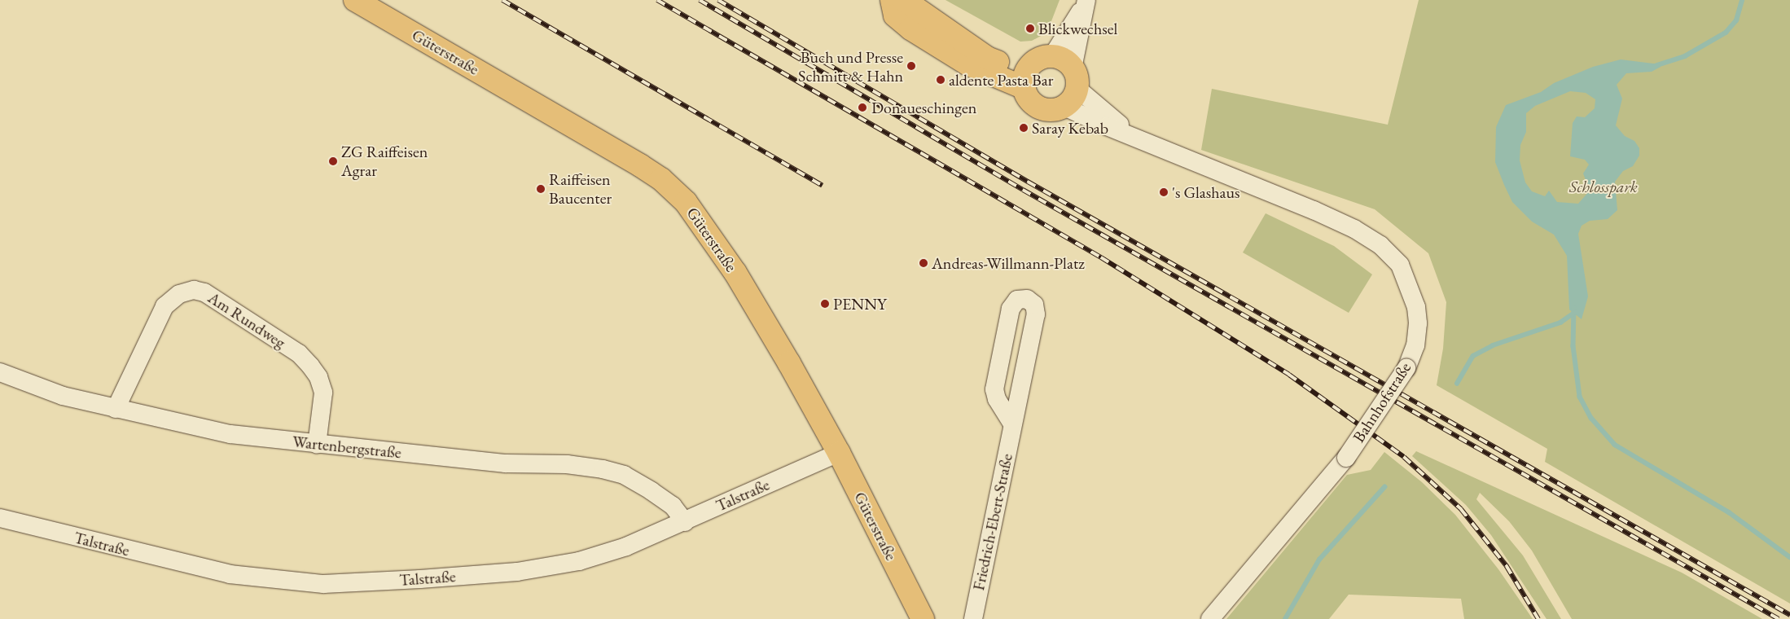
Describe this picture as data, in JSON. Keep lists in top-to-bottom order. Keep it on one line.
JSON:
{"streets":{"main road":["Güterstraße"],"street":["Am Rundweg","Bahnhofstraße","Wartenbergstraße","Talstraße","Friedrich-Ebert-Straße"]},"crossings":[["Güterstraße","Talstraße"],["Am Rundweg","Wartenbergstraße"],["Wartenbergstraße","Talstraße"]],"parks":["Schlosspark"],"places":["Blickwechsel","Buch und Presse Schmitt & Hahn","aldente Pasta Bar","Donaueschingen","Saray Kebab","ZG Raiffeisen Agrar","Raiffeisen Baucenter","'s Glashaus","Andreas-Willmann-Platz","PENNY"]}
